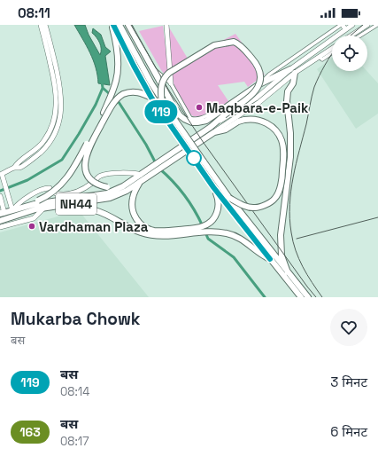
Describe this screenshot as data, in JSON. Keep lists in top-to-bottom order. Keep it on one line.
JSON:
{"streets":{"highway":["NH44"]},"places":["Maqbara-e-Paik","Vardhaman Plaza"],"lines":["bus line 119"],"page":{"status":"08:11","on_map":"119","heading":["Mukarba Chowk","बस"],"list":[{"mark":"119","name":"बस","note":"08:14","value":"3 मिनट"},{"mark":"163","name":"बस","note":"08:17","value":"6 मिनट"}]}}
